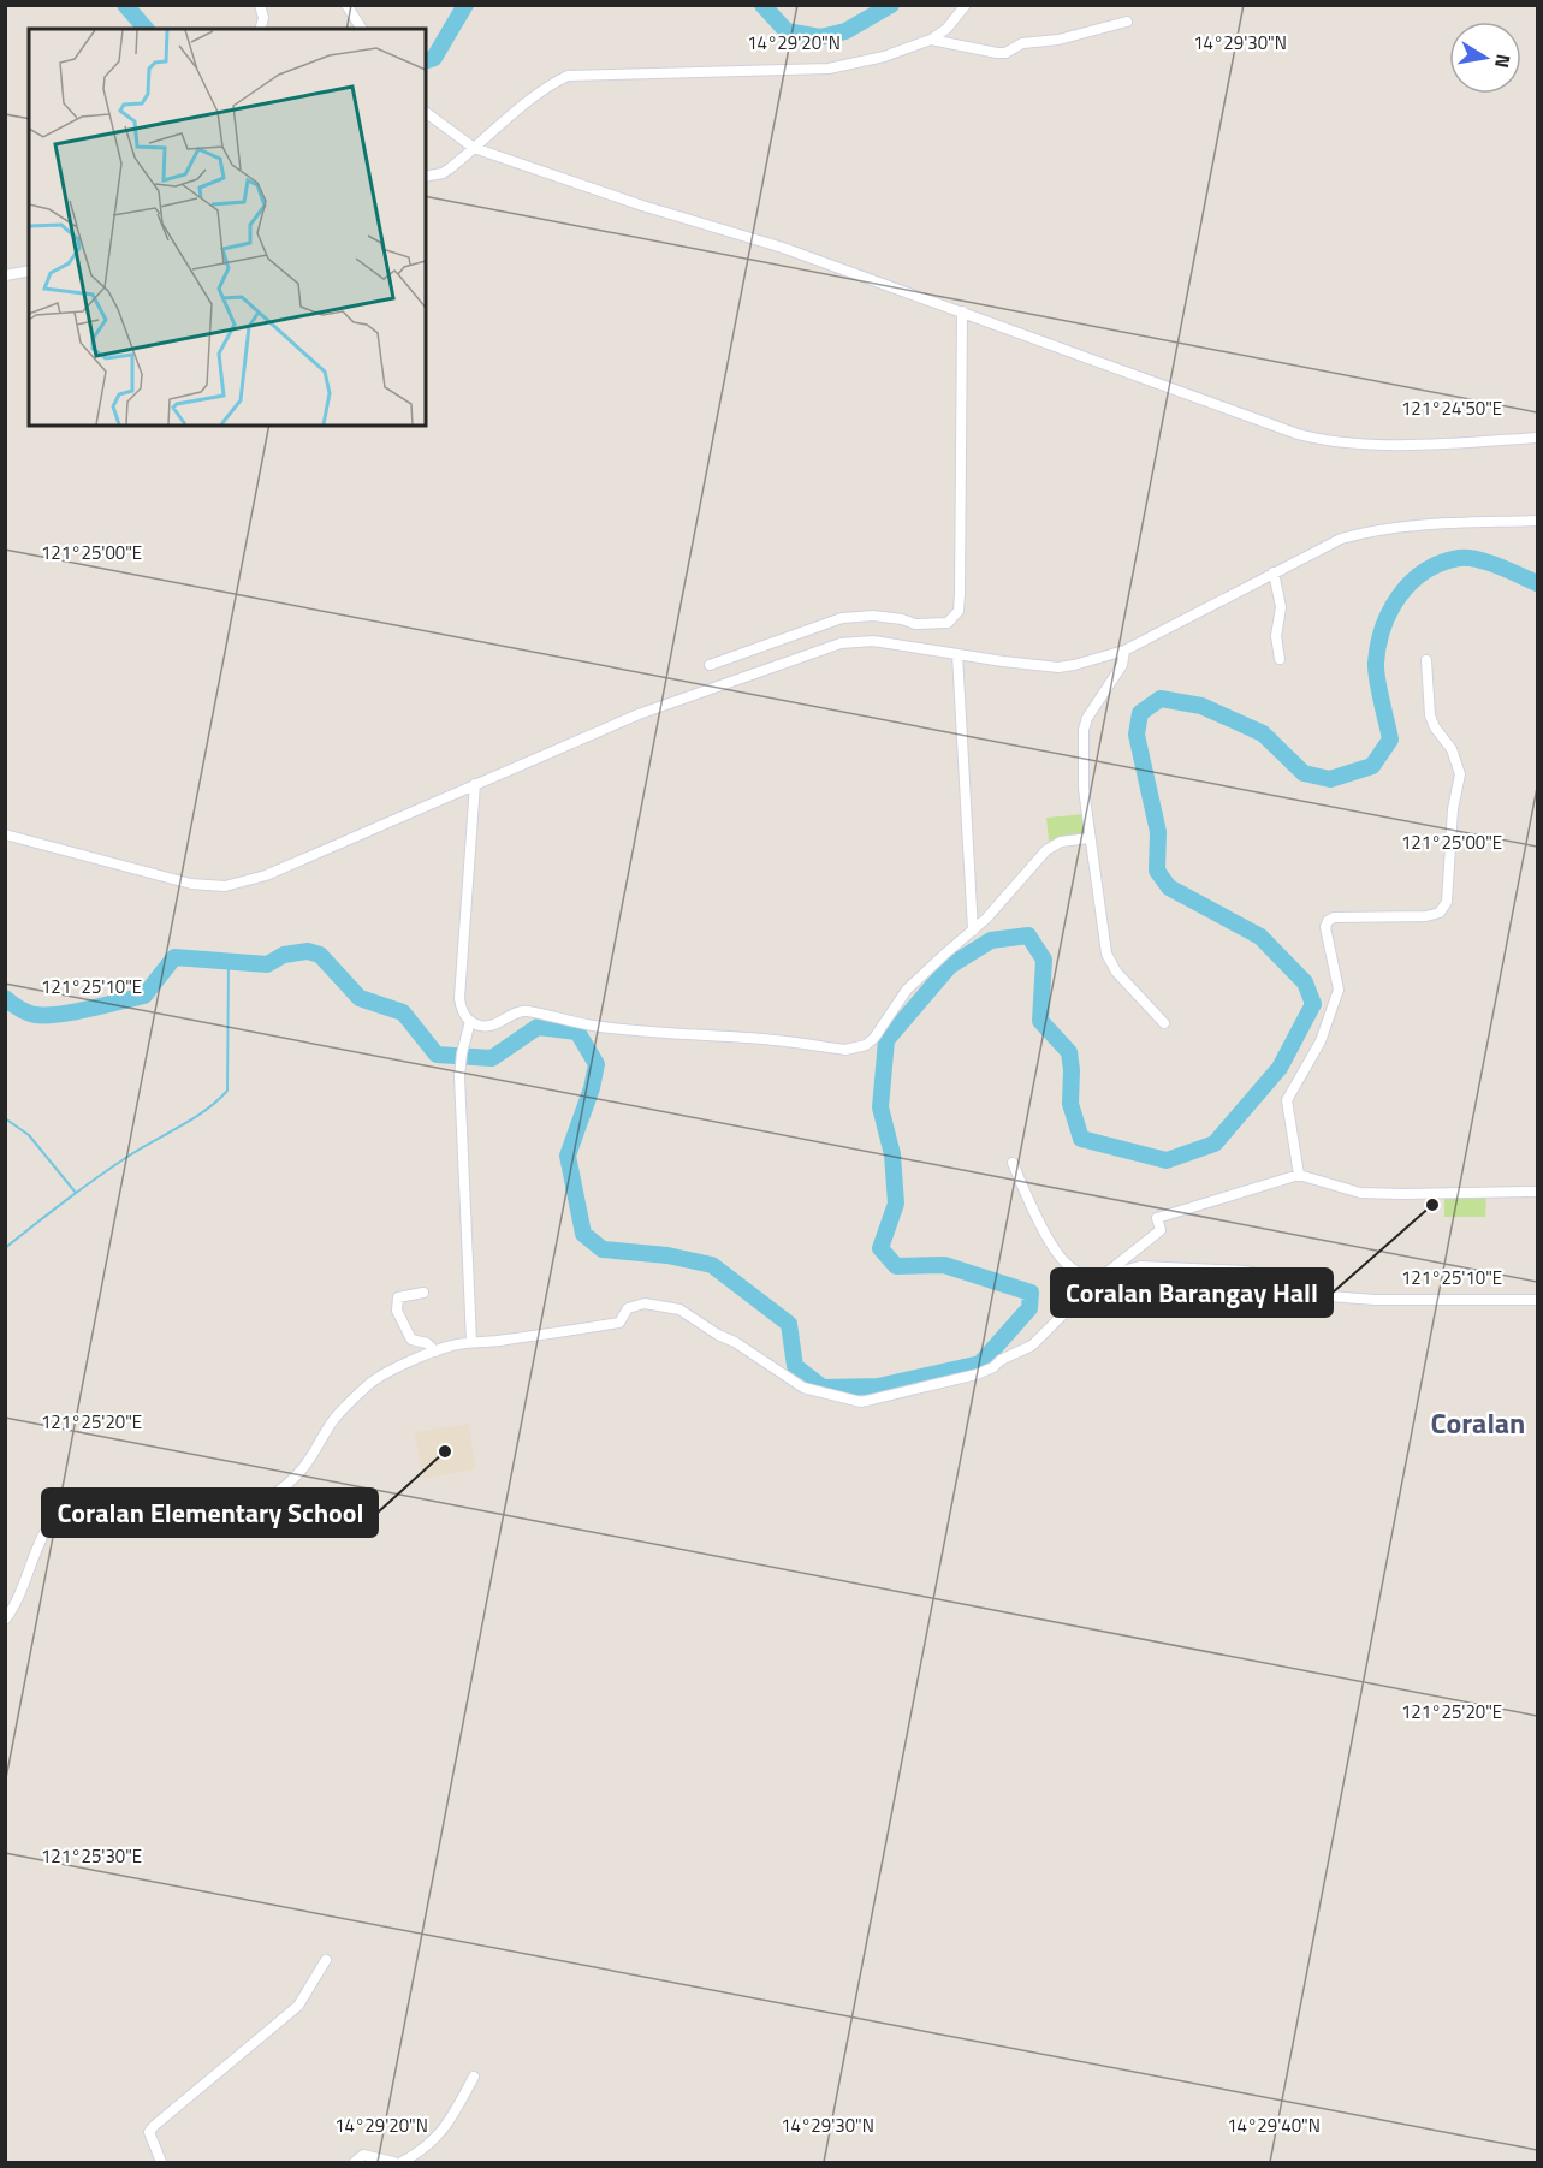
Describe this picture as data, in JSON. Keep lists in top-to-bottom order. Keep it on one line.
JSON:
{"districts":["Coralan"],"places":["Coralan Barangay Hall","Coralan Elementary School"],"north":"right","coordinates":["14°29'20\"N","14°29'30\"N","121°24'50\"E","121°25'00\"E","121°25'10\"E","121°25'20\"E","121°25'30\"E","14°29'40\"N"]}
